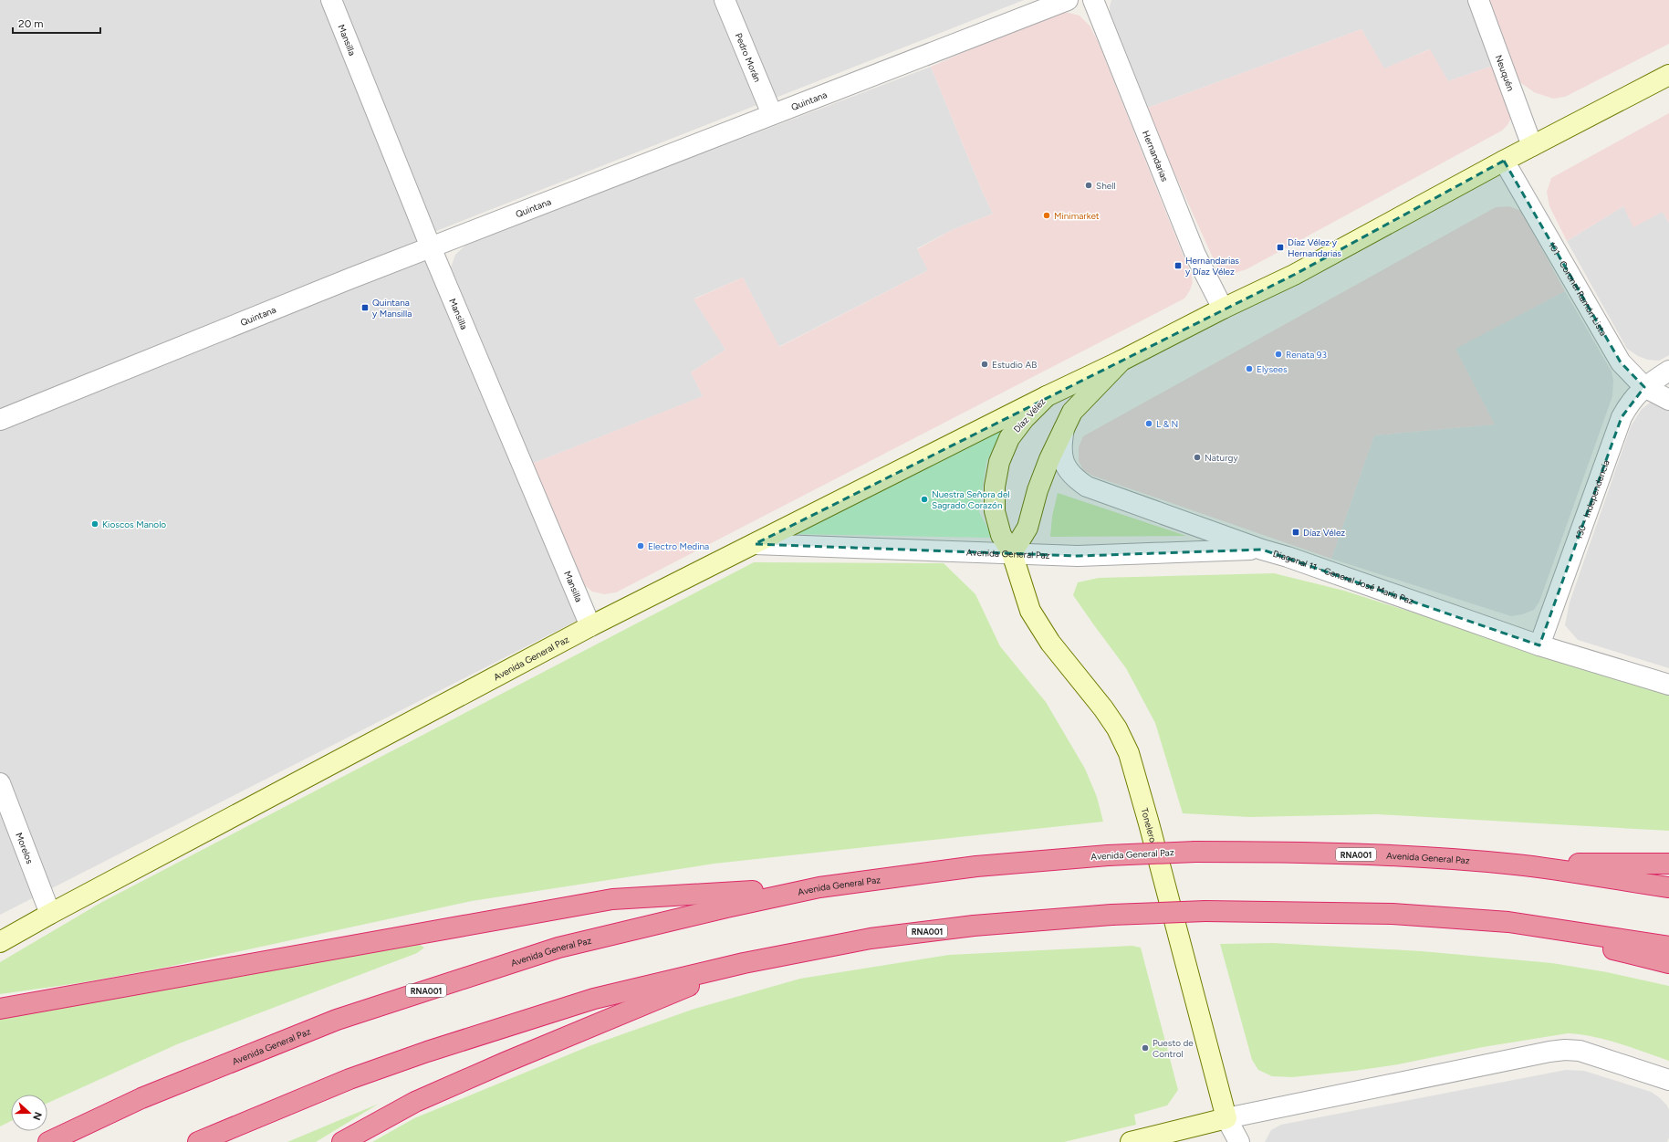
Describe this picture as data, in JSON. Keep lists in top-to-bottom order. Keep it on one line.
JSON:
{"streets":{"highway":["Avenida General Paz","RNA001"],"main road":["Díaz Vélez","Tonelero"],"street":["Mansilla","Pedro Morán","Neuquén","Quintana","Hernandarias","101 - Coronel Ramón Lista","130 - Independencia","Diagonal 11 - General José María Paz","Morelos"]},"crossings":[["Mansilla","Quintana"],["Mansilla","Avenida General Paz"],["Pedro Morán","Quintana"],["Neuquén","Díaz Vélez"],["Hernandarias","Díaz Vélez"],["101 - Coronel Ramón Lista","Díaz Vélez"],["101 - Coronel Ramón Lista","130 - Independencia"],["Díaz Vélez","Avenida General Paz"],["Díaz Vélez","Tonelero"],["130 - Independencia","Diagonal 11 - General José María Paz"],["Avenida General Paz","Diagonal 11 - General José María Paz"],["Avenida General Paz","Tonelero"],["Avenida General Paz","Morelos"]],"places":{"other":["Shell","Minimarket","Renata 93","Estudio AB","Elysees","L & N","Naturgy","Nuestra Señora del Sagrado Corazón","Kioscos Manolo","Electro Medina","Puesto de Control"],"transit":["Díaz Vélez y Hernandarias","Hernandarias y Díaz Vélez","Quintana y Mansilla","Díaz Vélez"]},"scale_bar":"20 m","north":"right"}
